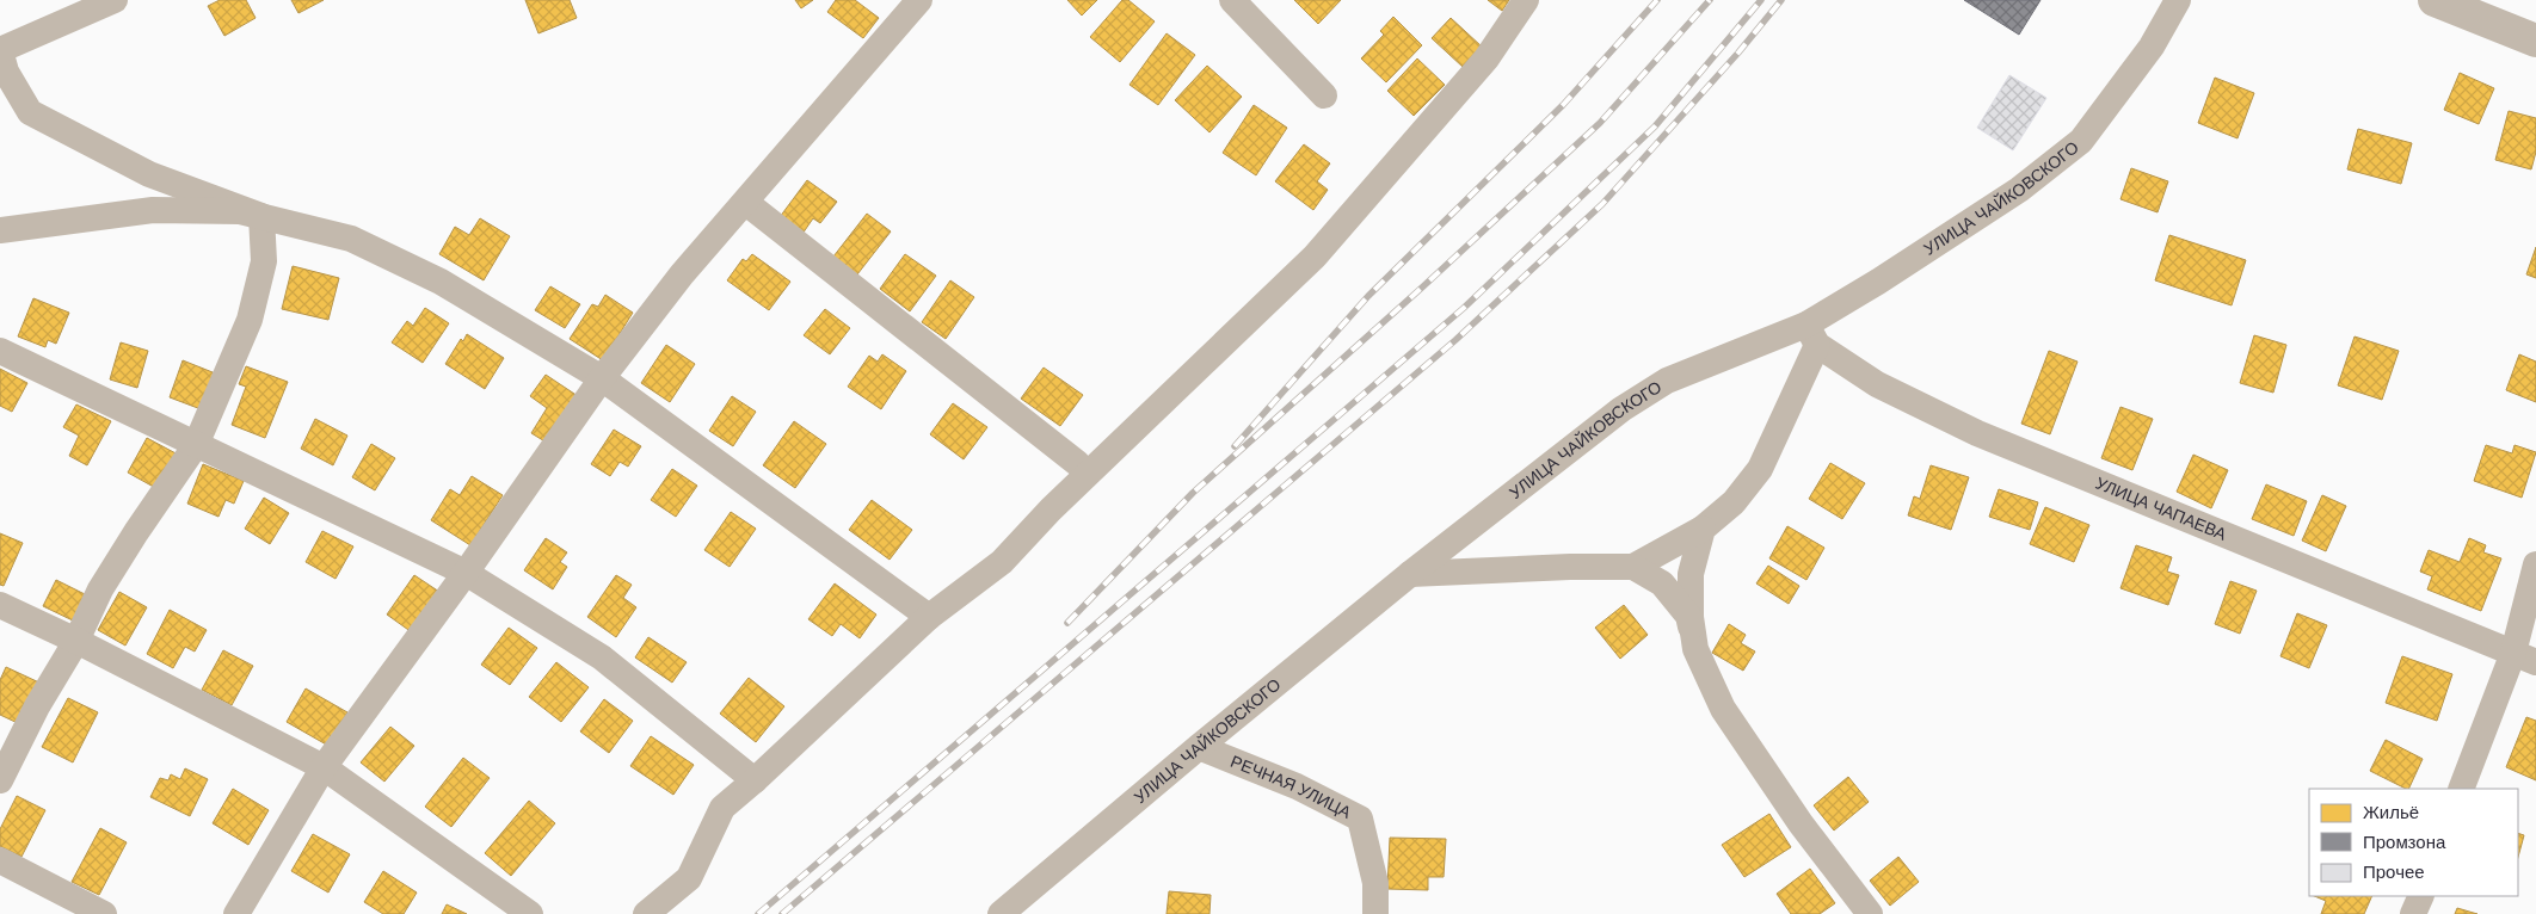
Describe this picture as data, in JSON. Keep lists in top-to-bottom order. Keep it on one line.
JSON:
{"streets":{"street":["УЛИЦА ЧАЙКОВСКОГО","УЛИЦА ЧАПАЕВА","РЕЧНАЯ УЛИЦА"]},"crossings":[["УЛИЦА ЧАЙКОВСКОГО","УЛИЦА ЧАПАЕВА"],["УЛИЦА ЧАЙКОВСКОГО","РЕЧНАЯ УЛИЦА"]],"legend":["Жильё","Промзона","Прочее"]}
